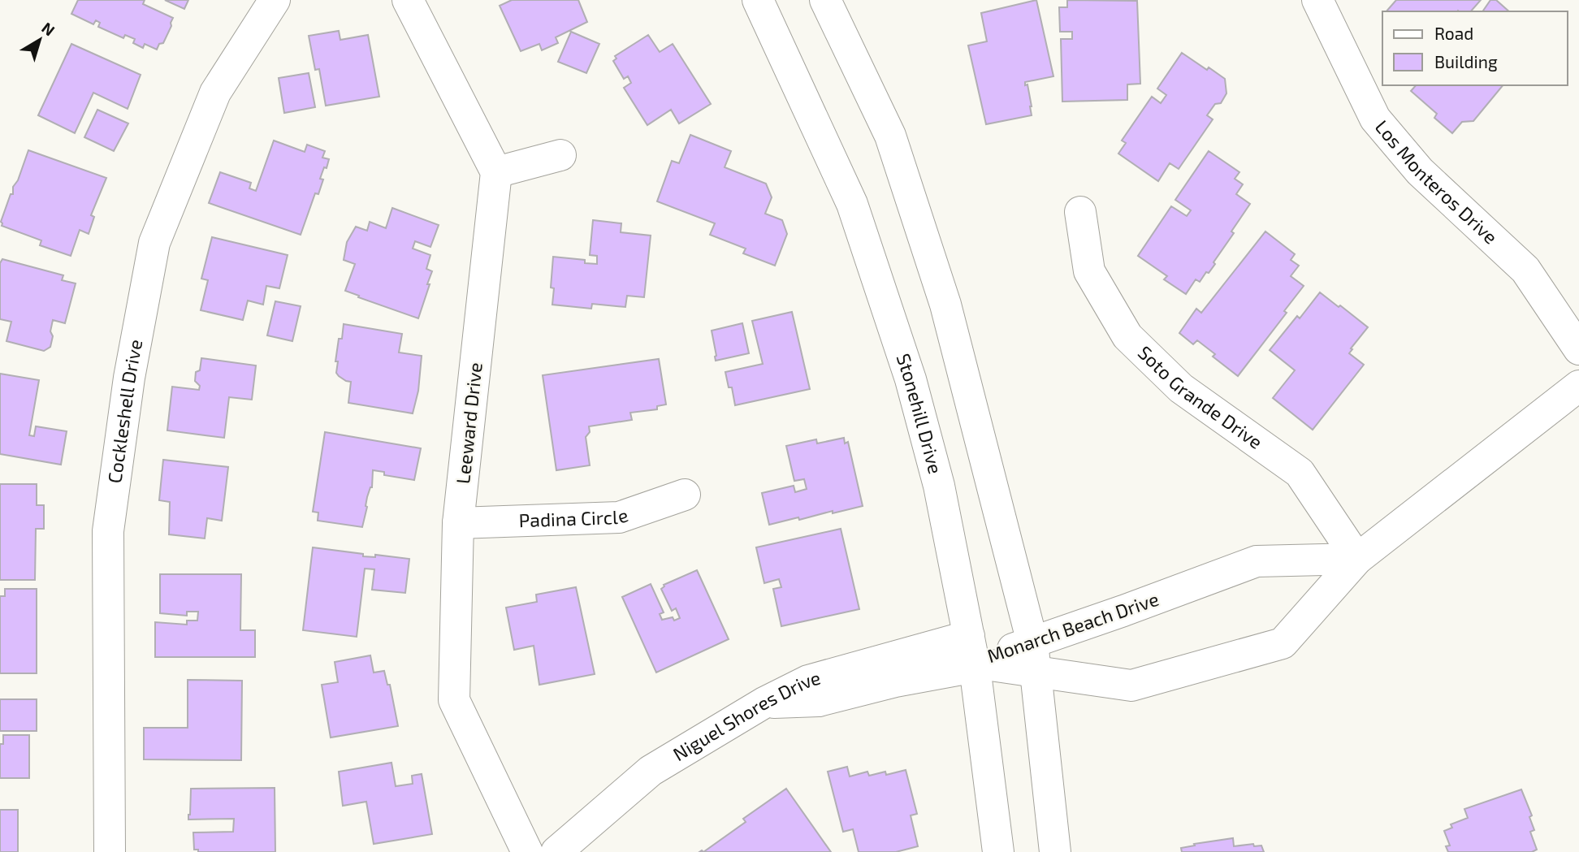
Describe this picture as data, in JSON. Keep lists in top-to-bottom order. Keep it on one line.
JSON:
{"streets":{"street":["Los Monteros Drive","Soto Grande Drive","Cockleshell Drive","Stonehill Drive","Leeward Drive","Padina Circle","Monarch Beach Drive","Niguel Shores Drive"]},"crossings":[["Soto Grande Drive","Monarch Beach Drive"],["Stonehill Drive","Monarch Beach Drive"],["Leeward Drive","Padina Circle"],["Monarch Beach Drive","Niguel Shores Drive"]],"legend":["Road","Building"],"north":"top right"}
